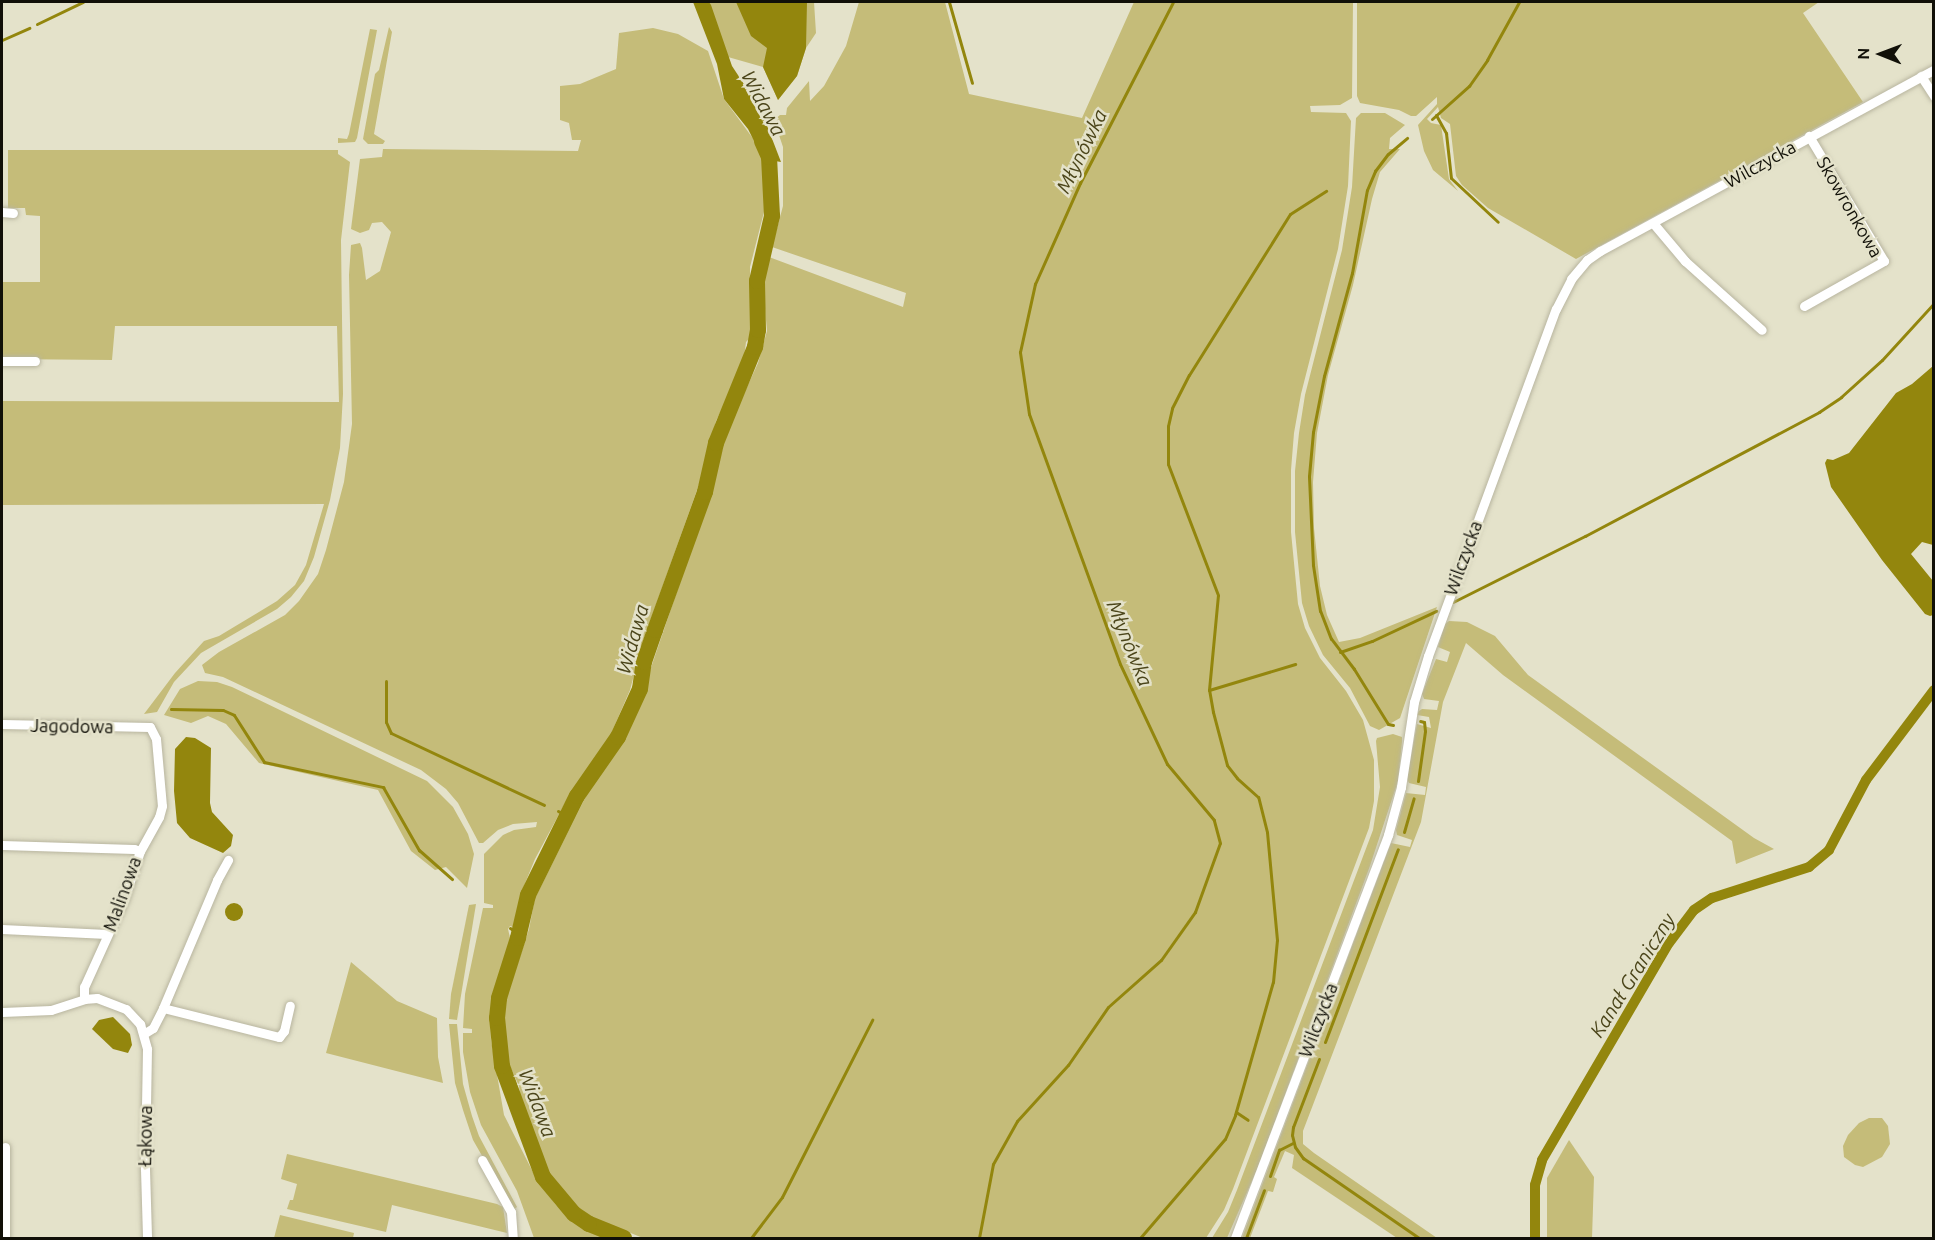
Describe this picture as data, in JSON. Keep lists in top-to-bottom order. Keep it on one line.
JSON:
{"streets":{"street":["Wilczycka","Skowronkowa","Jagodowa","Malinowa","Łąkowa"]},"crossings":[["Wilczycka","Skowronkowa"],["Jagodowa","Malinowa"]],"water":["Widawa","Młynówka","Kanał Graniczny"],"north":"left"}
